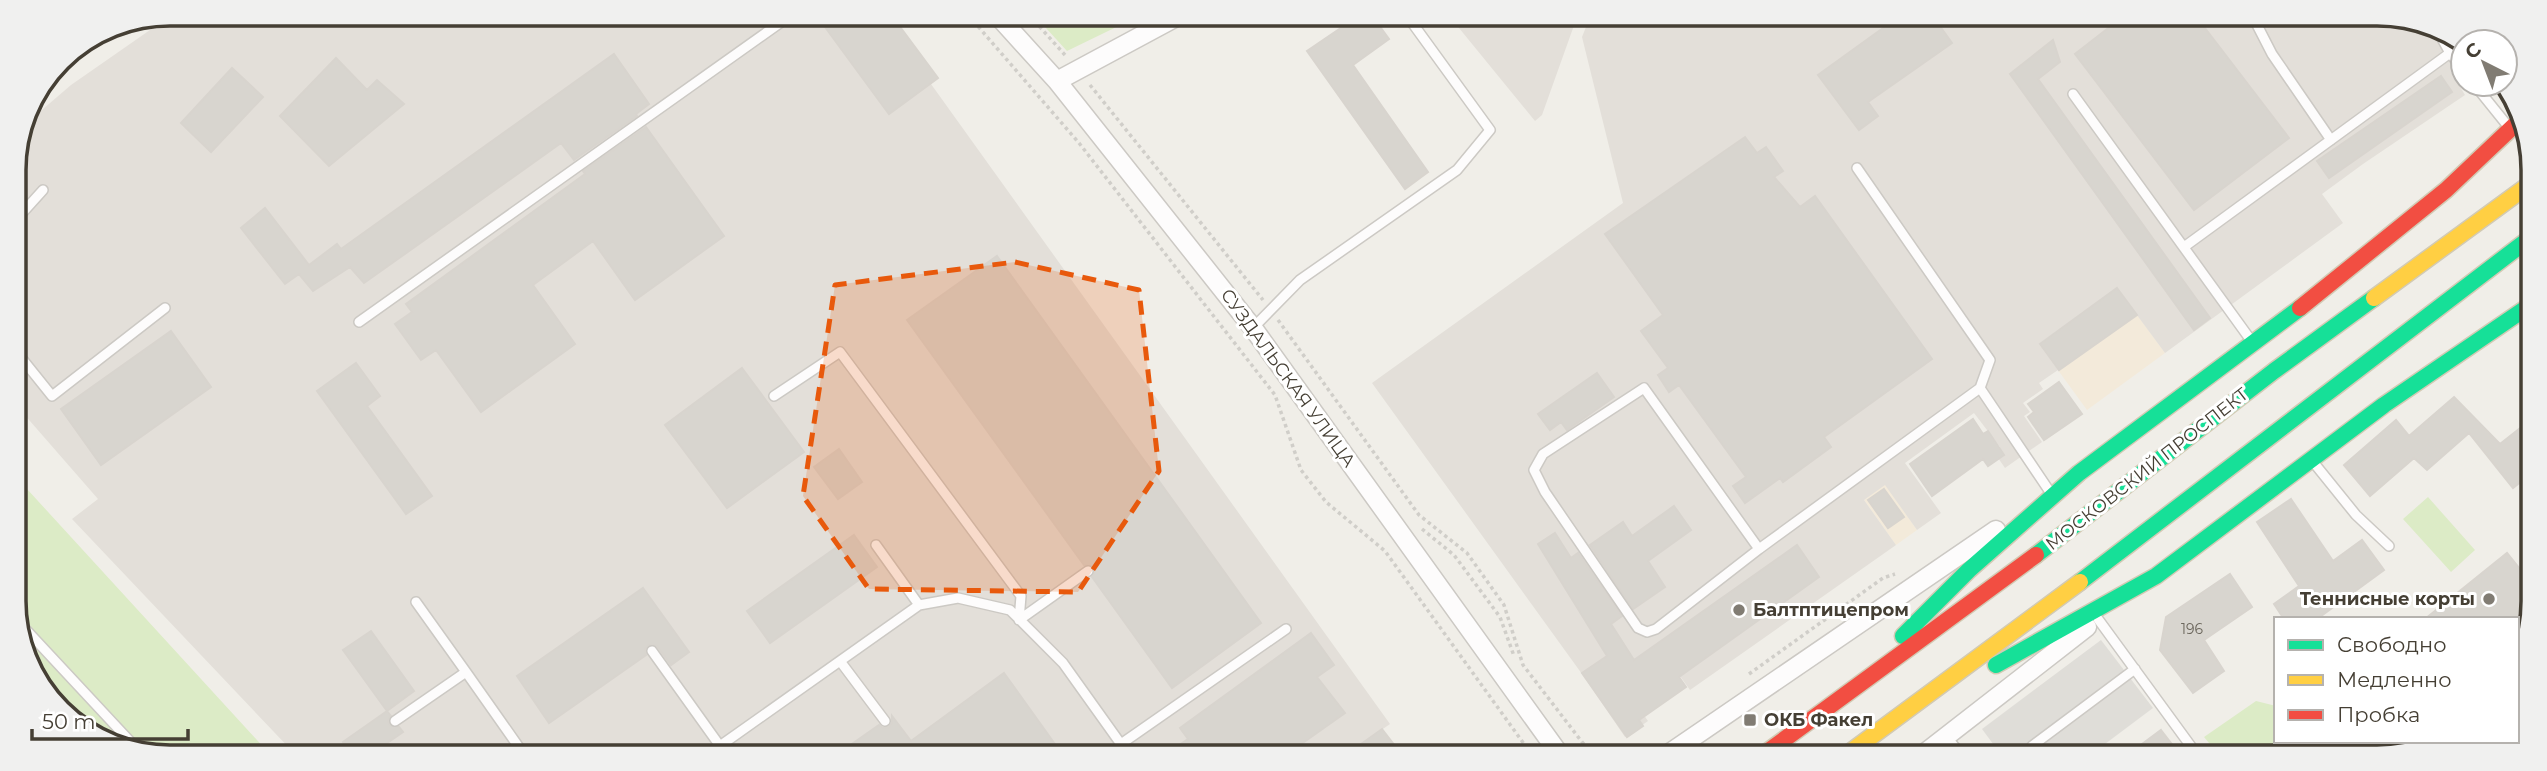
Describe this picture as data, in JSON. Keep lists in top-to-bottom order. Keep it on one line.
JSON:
{"streets":{"main road":["МОСКОВСКИЙ ПРОСПЕКТ"],"street":["СУЗДАЛЬСКАЯ УЛИЦА"]},"places":{"other":["Теннисные корты","Балтптицепром"],"transit":["ОКБ Факел"]},"house_numbers":["196"],"legend":["Свободно","Медленно","Пробка"],"scale_bar":"50 m","north":"top left"}
